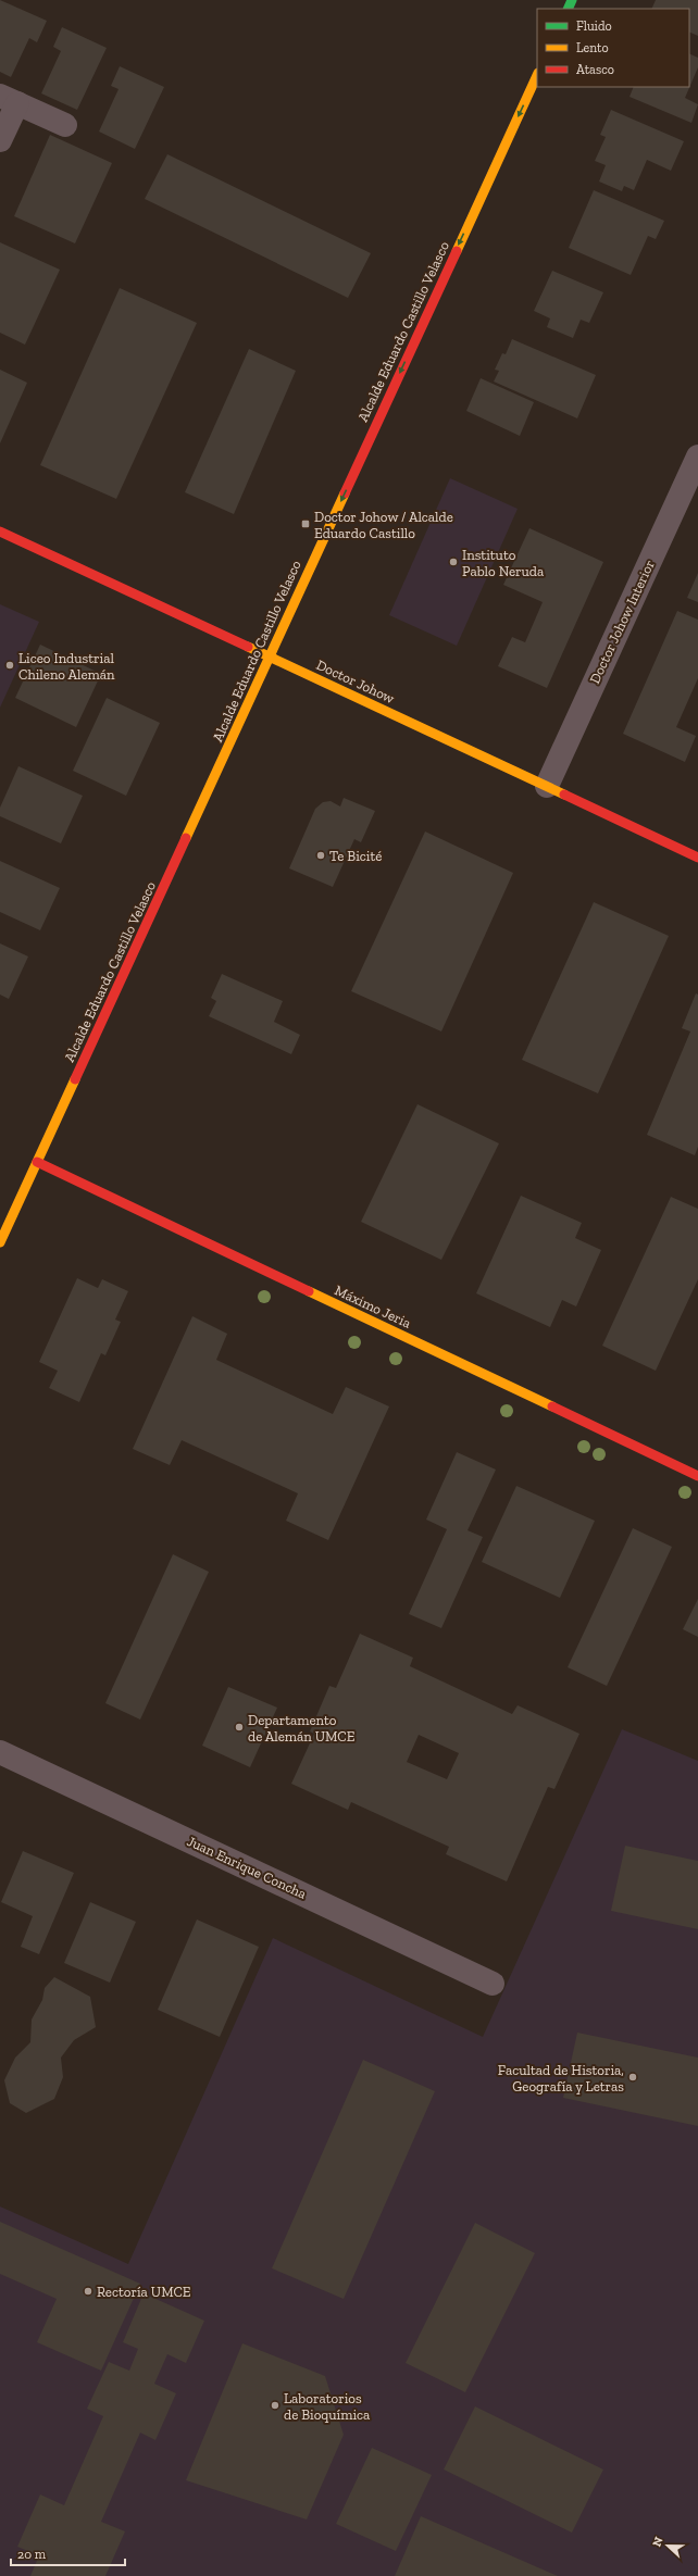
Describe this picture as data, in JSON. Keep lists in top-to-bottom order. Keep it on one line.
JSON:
{"streets":{"street":["Alcalde Eduardo Castillo Velasco","Doctor Johow Interior","Doctor Johow","Máximo Jeria","Juan Enrique Concha"]},"crossings":[["Alcalde Eduardo Castillo Velasco","Doctor Johow"],["Alcalde Eduardo Castillo Velasco","Máximo Jeria"],["Doctor Johow Interior","Doctor Johow"]],"one_way":["Alcalde Eduardo Castillo Velasco"],"places":{"transit":["Doctor Johow / Alcalde Eduardo Castillo"],"other":["Instituto Pablo Neruda","Liceo Industrial Chileno Alemán","Te Bicité","Departamento de Alemán UMCE","Facultad de Historia, Geografía y Letras","Rectoría UMCE","Laboratorios de Bioquímica"]},"legend":["Fluido","Lento","Atasco"],"scale_bar":"20 m","north":"left"}
